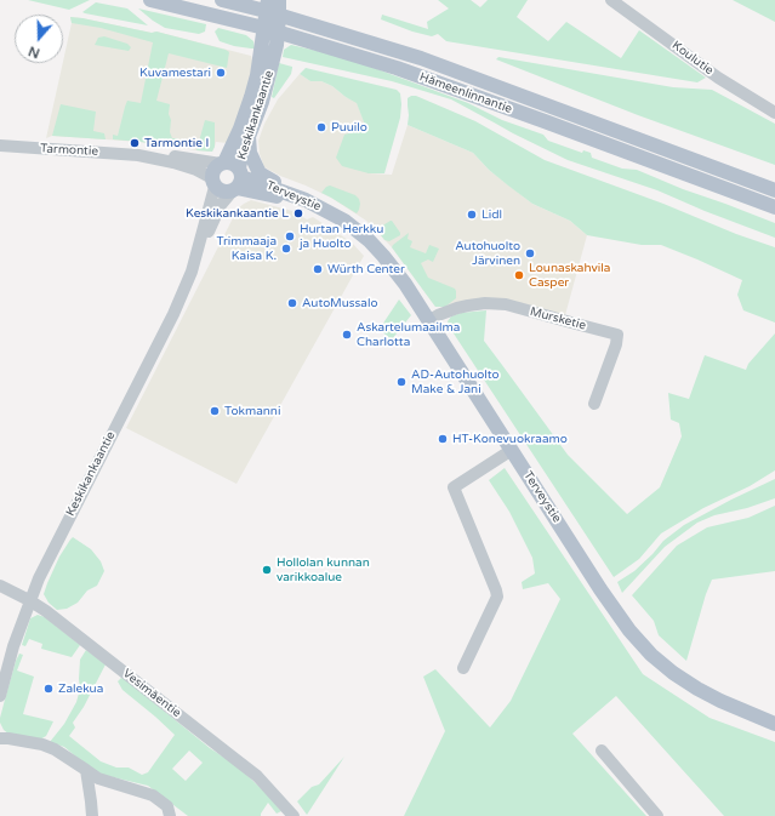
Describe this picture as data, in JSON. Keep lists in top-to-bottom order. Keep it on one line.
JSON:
{"streets":{"main road":["Hämeenlinnantie","Keskikankaantie","Terveystie"],"street":["Koulutie","Tarmontie","Mursketie","Vesimäentie"]},"crossings":[["Hämeenlinnantie","Keskikankaantie"],["Keskikankaantie","Tarmontie"],["Keskikankaantie","Terveystie"],["Keskikankaantie","Vesimäentie"],["Tarmontie","Terveystie"],["Terveystie","Mursketie"]],"places":["Kuvamestari","Puuilo","Tarmontie I","Keskikankaantie L","Lidl","Hurtan Herkku ja Huolto","Trimmaaja Kaisa K.","Autohuolto Järvinen","Würth Center","Lounaskahvila Casper","AutoMussalo","Askartelumaailma Charlotta","AD-Autohuolto Make & Jani","Tokmanni","HT-Konevuokraamo","Hollolan kunnan varikkoalue","Zalekua"],"north":"bottom"}
